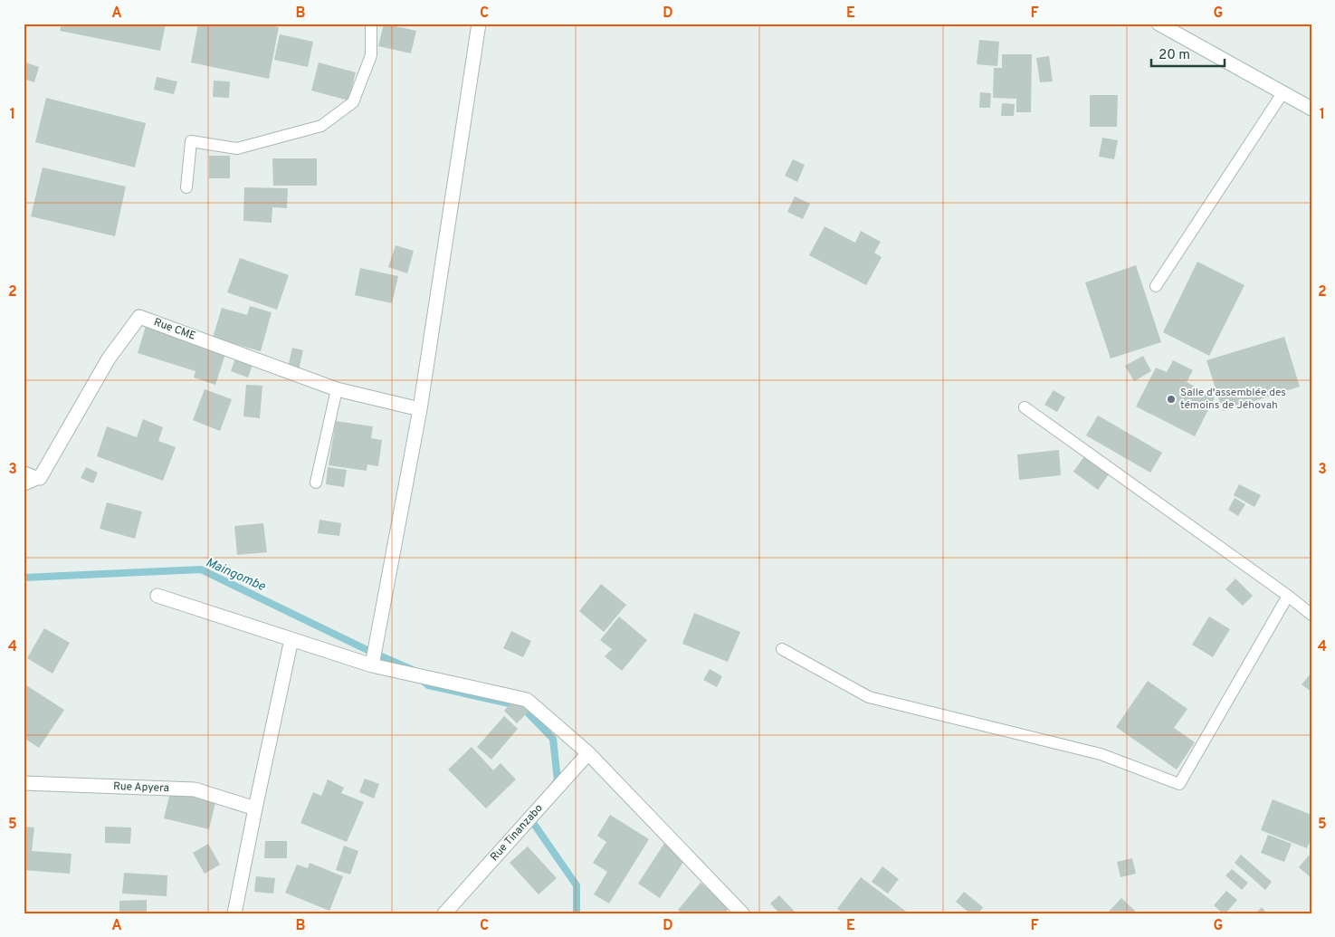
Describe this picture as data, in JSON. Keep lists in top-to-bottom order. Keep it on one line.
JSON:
{"streets":{"street":["Rue CME","Rue Apyera","Rue Tinanzabo"]},"water":["Maingombe"],"places":["Salle d'assemblée des témoins de Jéhovah"],"scale_bar":"20 m","grid":{"columns":["A","B","C","D","E","F","G"],"rows":["1","2","3","4","5"]}}
